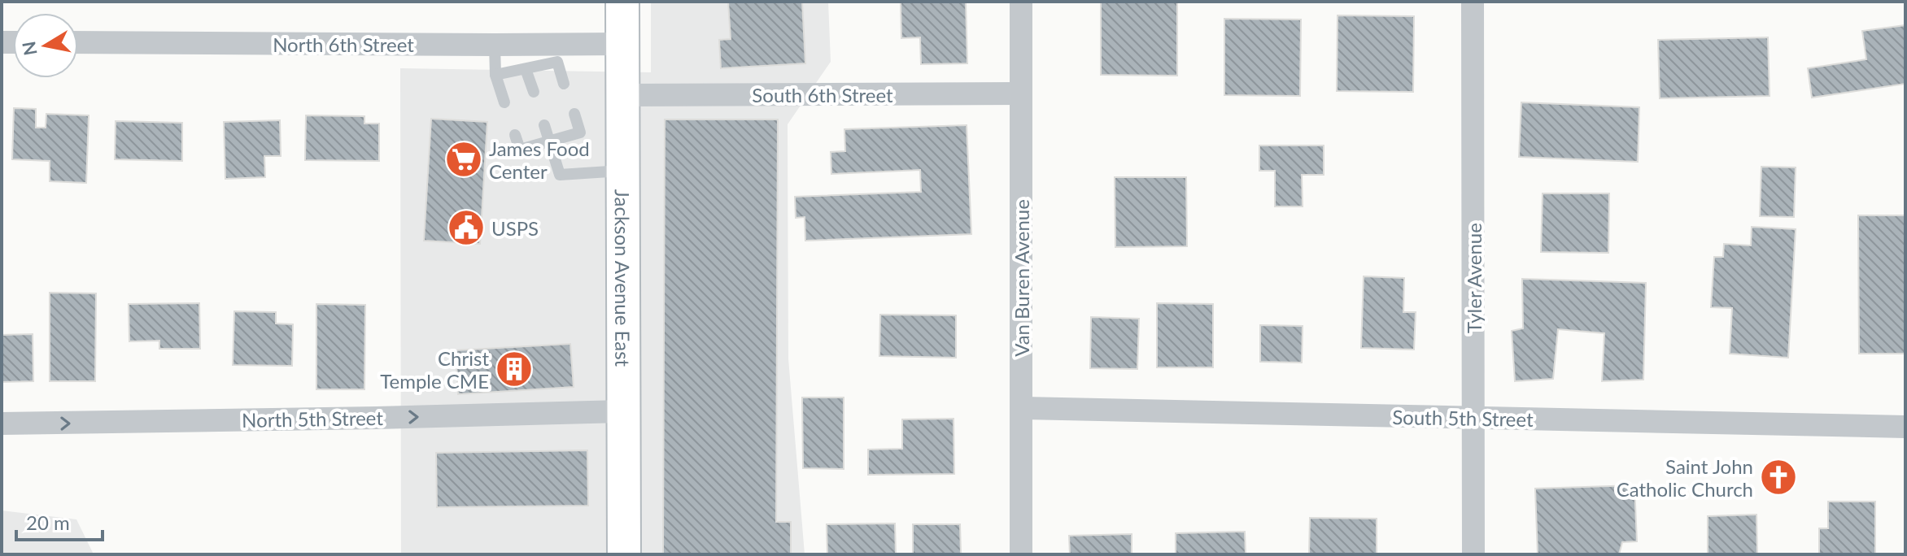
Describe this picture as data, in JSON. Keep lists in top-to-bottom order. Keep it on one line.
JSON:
{"streets":{"main road":["Jackson Avenue East"],"street":["North 6th Street","South 6th Street","Van Buren Avenue","Tyler Avenue","South 5th Street","North 5th Street"]},"crossings":[["North 6th Street","Jackson Avenue East"],["South 6th Street","Jackson Avenue East"],["South 6th Street","Van Buren Avenue"],["Jackson Avenue East","North 5th Street"],["Van Buren Avenue","South 5th Street"],["Tyler Avenue","South 5th Street"]],"one_way":["North 5th Street"],"places":{"supermarket":["James Food Center"],"public building":["USPS"],"building":["Christ Temple CME"],"church":["Saint John Catholic Church"]},"scale_bar":"20 m","north":"left"}
